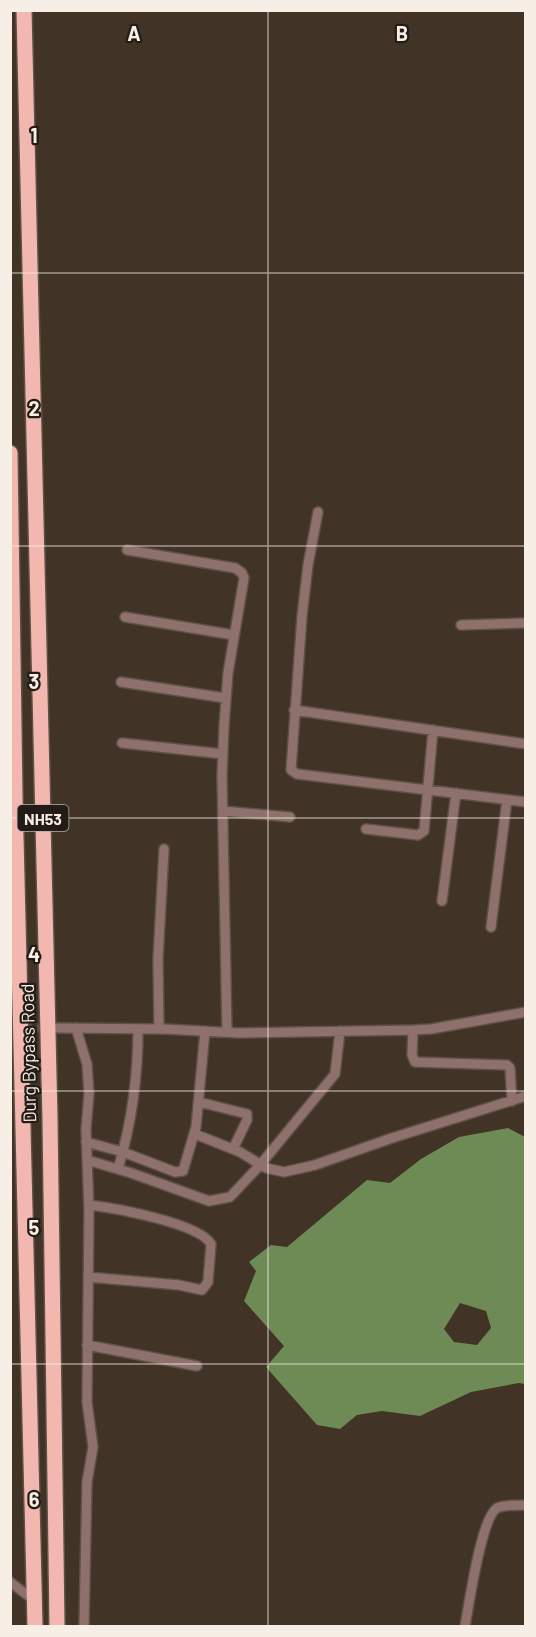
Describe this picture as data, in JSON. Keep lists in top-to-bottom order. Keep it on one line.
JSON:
{"streets":{"highway":["NH53","Durg Bypass Road"]},"grid":{"columns":["A","B"],"rows":["1","2","3","4","5","6"]}}
